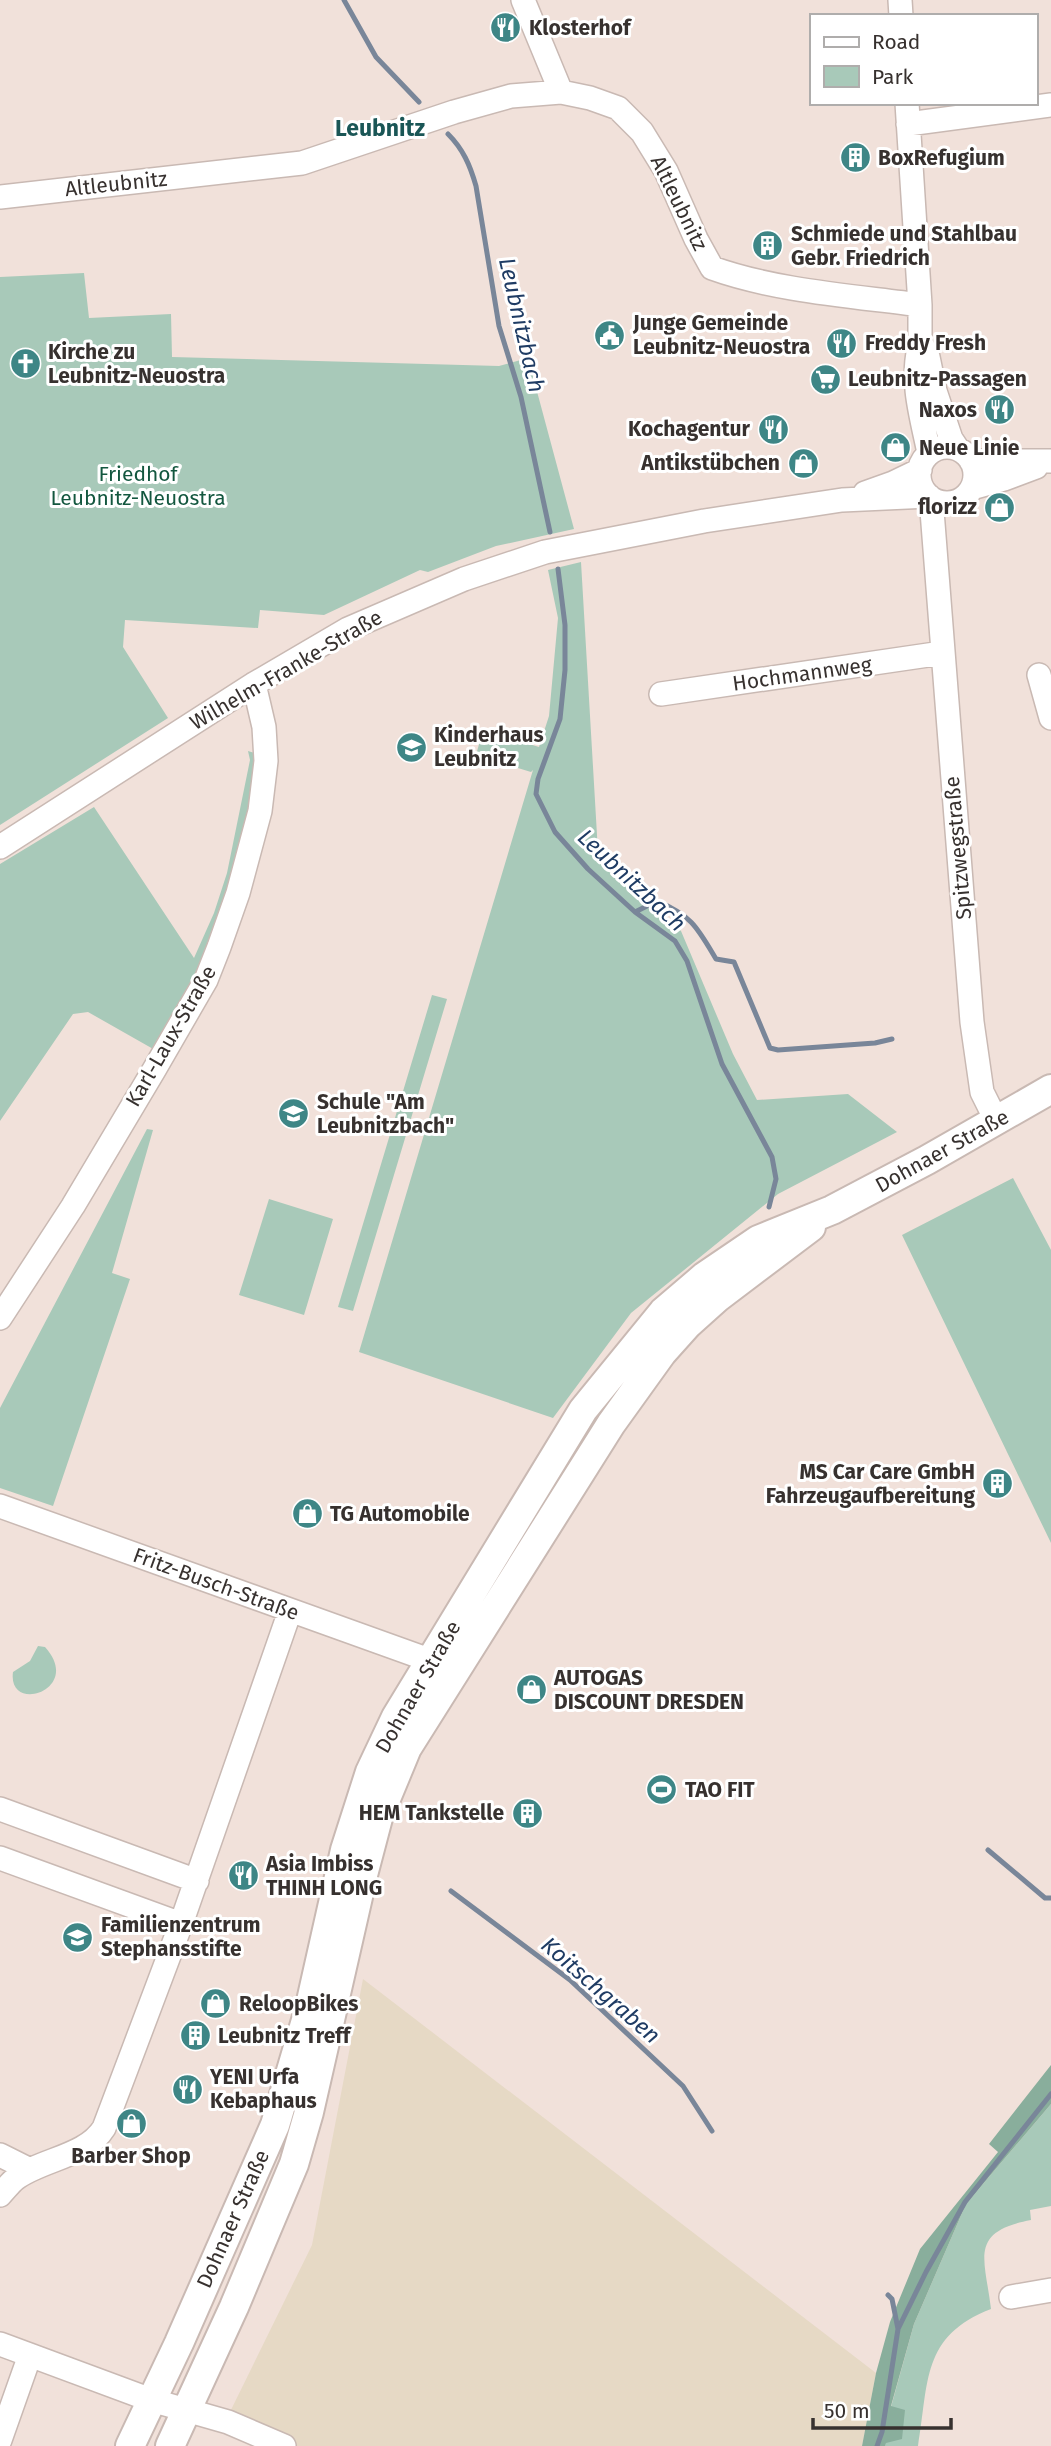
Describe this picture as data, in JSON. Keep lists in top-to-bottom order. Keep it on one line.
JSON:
{"streets":{"main road":["Dohnaer Straße"],"street":["Altleubnitz","Wilhelm-Franke-Straße","Hochmannweg","Spitzwegstraße","Karl-Laux-Straße","Fritz-Busch-Straße"]},"crossings":[["Wilhelm-Franke-Straße","Spitzwegstraße"],["Wilhelm-Franke-Straße","Karl-Laux-Straße"],["Hochmannweg","Spitzwegstraße"],["Spitzwegstraße","Dohnaer Straße"],["Dohnaer Straße","Fritz-Busch-Straße"]],"districts":["Leubnitz"],"water":["Leubnitzbach","Koitschgraben"],"parks":["Friedhof Leubnitz-Neuostra"],"places":{"restaurant":["Klosterhof","Freddy Fresh","Naxos","Kochagentur","Asia Imbiss THINH LONG","YENI Urfa Kebaphaus"],"building":["BoxRefugium","Schmiede und Stahlbau Gebr. Friedrich","MS Car Care GmbH Fahrzeugaufbereitung","HEM Tankstelle","Leubnitz Treff"],"public building":["Junge Gemeinde Leubnitz-Neuostra"],"church":["Kirche zu Leubnitz-Neuostra"],"supermarket":["Leubnitz-Passagen"],"shop":["Neue Linie","Antikstübchen","florizz","TG Automobile","AUTOGAS DISCOUNT DRESDEN","ReloopBikes","Barber Shop"],"school or university":["Kinderhaus Leubnitz","Schule \"Am Leubnitzbach\"","Familienzentrum Stephansstifte"],"sports":["TAO FIT"]},"legend":["Road","Park"],"scale_bar":"50 m"}
